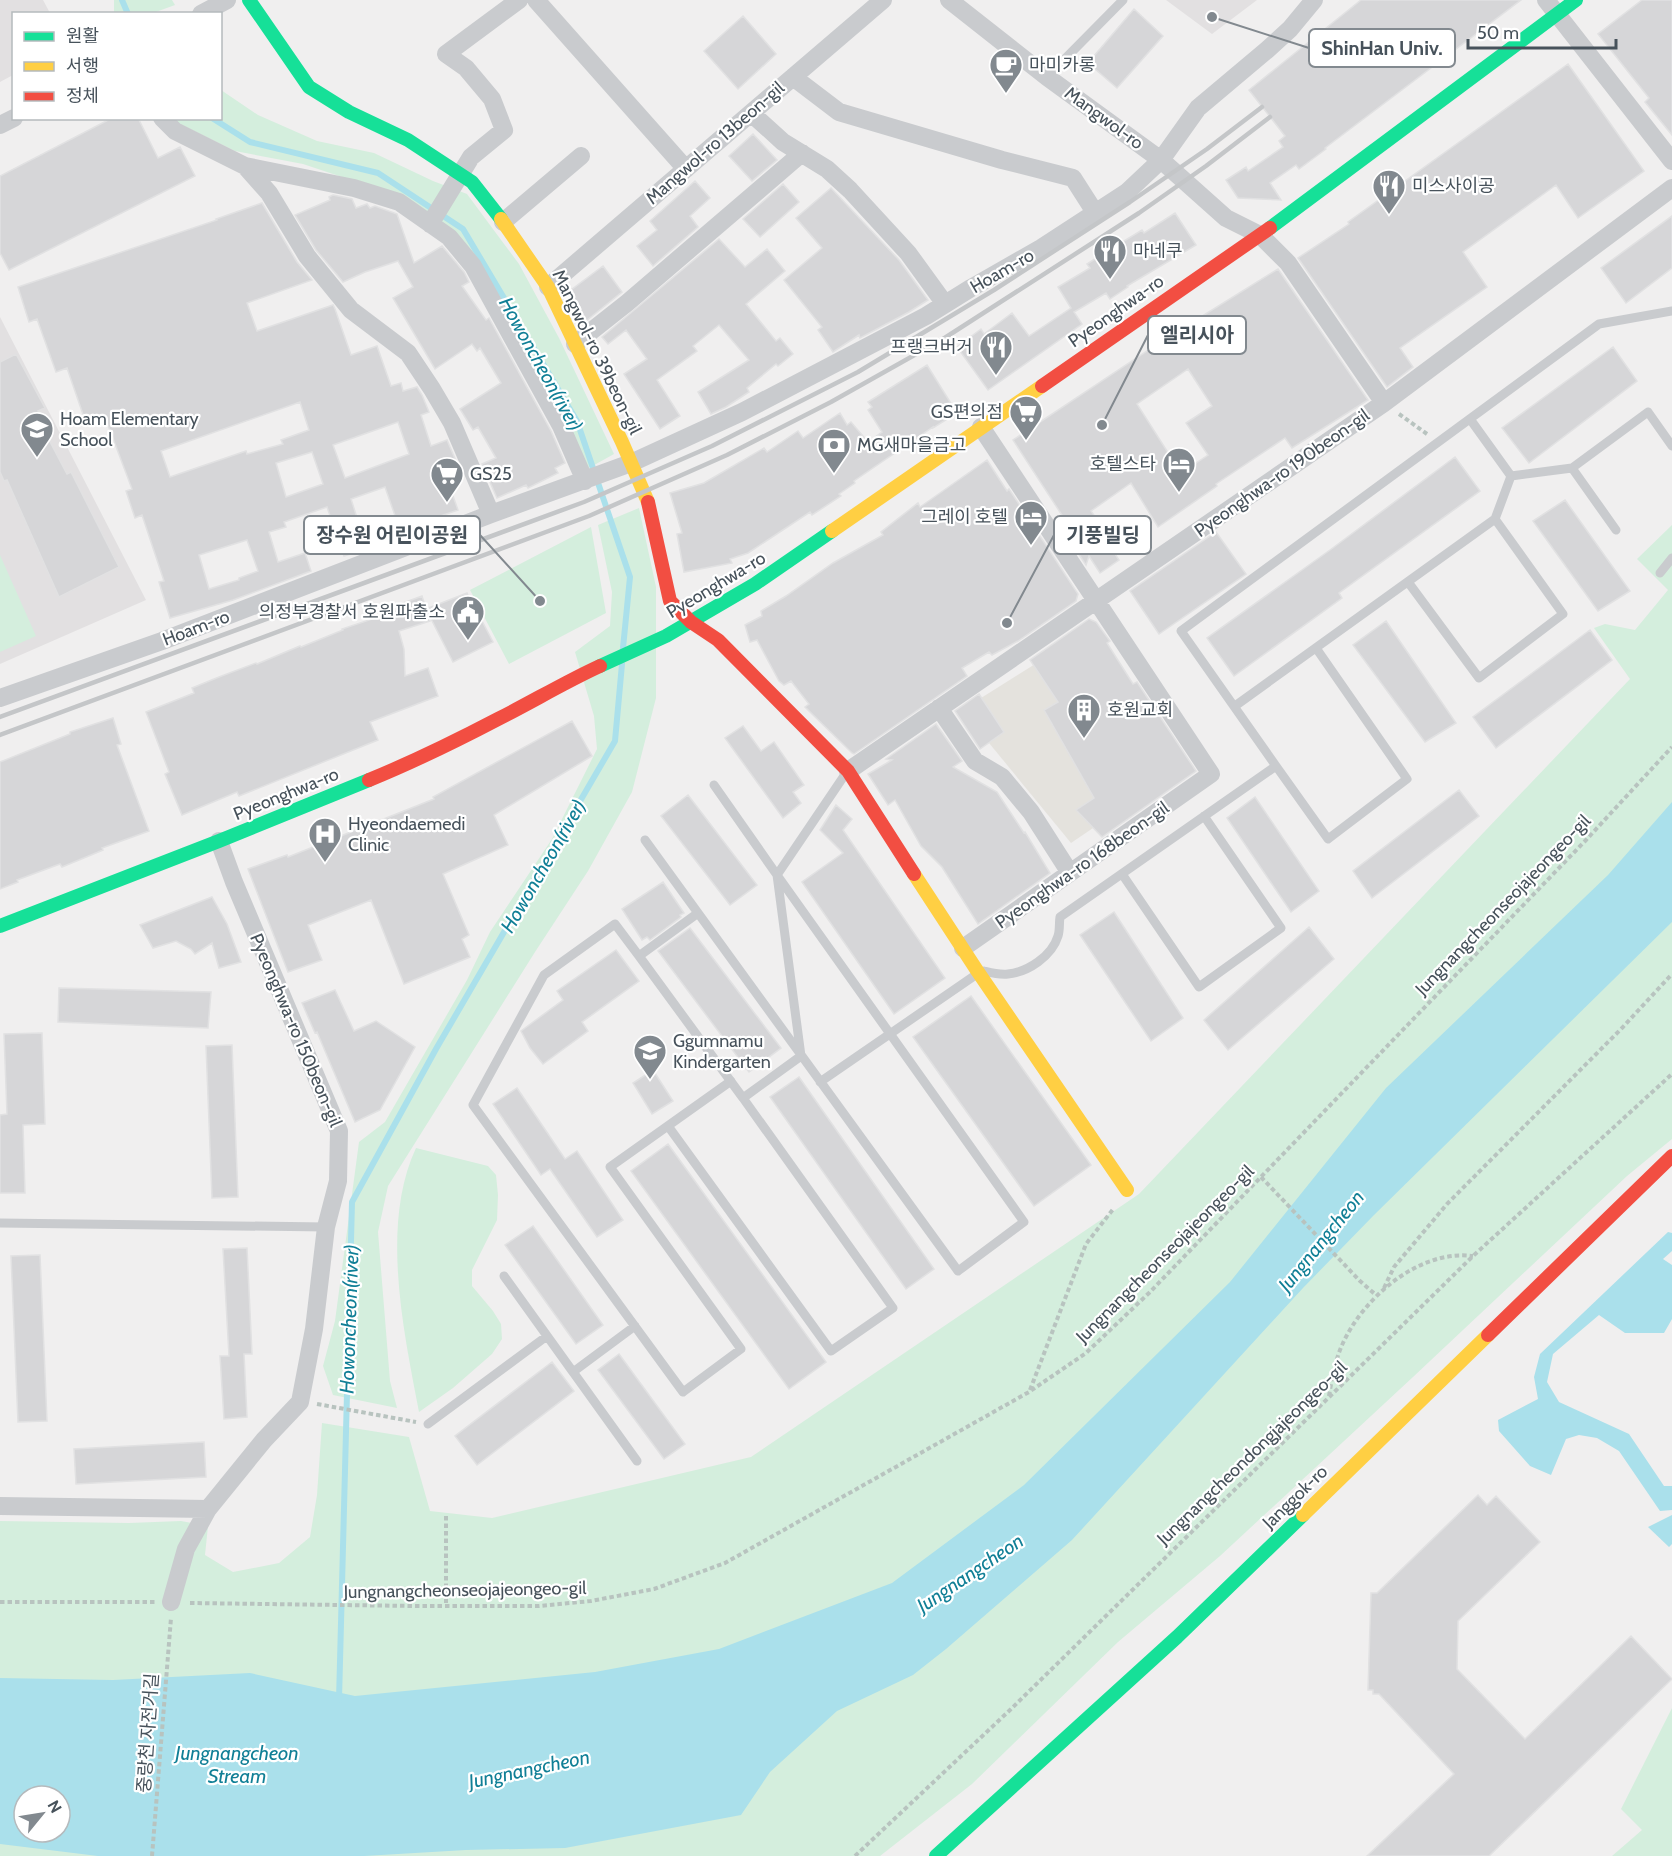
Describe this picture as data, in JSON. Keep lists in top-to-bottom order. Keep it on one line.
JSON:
{"streets":{"street":["Mangwol-ro","Mangwol-ro 13beon-gil","Hoam-ro","Pyeonghwa-ro","Mangwol-ro 39beon-gil","Pyeonghwa-ro 190beon-gil","Pyeonghwa-ro 168beon-gil","Pyeonghwa-ro 150beon-gil","Janggok-ro"],"path":["Jungnangcheonseojajeongeo-gil","Jungnangcheondongjajeongeo-gil","중랑천 자전거길"]},"crossings":[["Mangwol-ro","Hoam-ro"],["Mangwol-ro","Pyeonghwa-ro"],["Mangwol-ro","Pyeonghwa-ro 190beon-gil"],["Mangwol-ro 13beon-gil","Mangwol-ro 39beon-gil"],["Hoam-ro","Mangwol-ro 39beon-gil"],["Pyeonghwa-ro","Mangwol-ro 39beon-gil"],["Pyeonghwa-ro","Pyeonghwa-ro 190beon-gil"],["Pyeonghwa-ro","Pyeonghwa-ro 168beon-gil"],["Pyeonghwa-ro","Pyeonghwa-ro 150beon-gil"],["Pyeonghwa-ro 190beon-gil","Pyeonghwa-ro 168beon-gil"]],"water":["Howoncheon(river)","Jungnangcheon","Jungnangcheon Stream"],"places":{"other":["ShinHan Univ.","엘리시아","장수원 어린이공원","기풍빌딩"],"cafe":["마미카롱"],"restaurant":["미스사이공","마네쿠","프랭크버거"],"supermarket":["GS편의점","GS25"],"school or university":["Hoam Elementary School","Ggumnamu Kindergarten"],"bank":["MG새마을금고"],"hotel":["호텔스타","그레이 호텔"],"public building":["의정부경찰서 호원파출소"],"building":["호원교회"],"hospital":["Hyeondaemedi Clinic"]},"legend":["원활","서행","정체"],"scale_bar":"50 m","north":"top right"}
